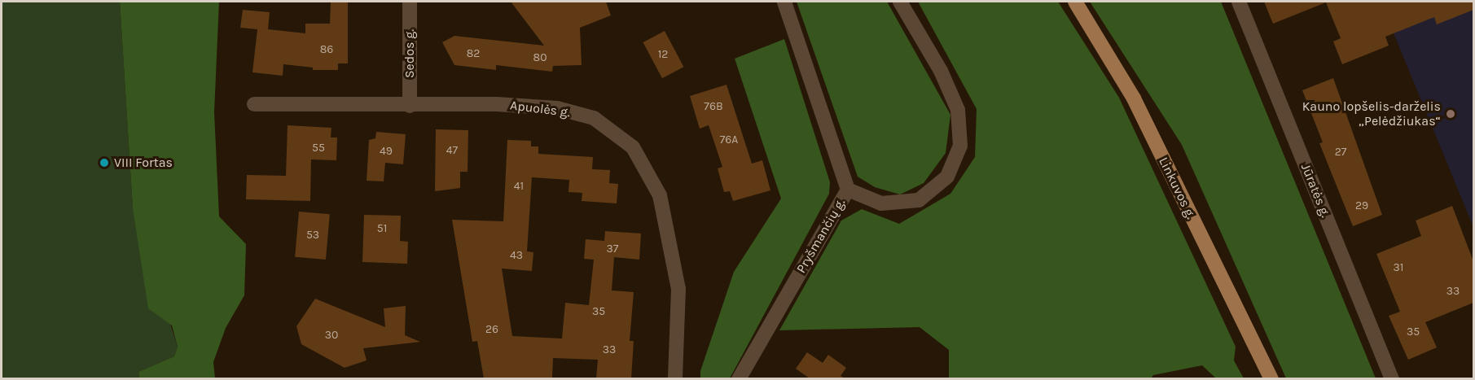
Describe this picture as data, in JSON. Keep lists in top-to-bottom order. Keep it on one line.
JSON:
{"streets":{"main road":["Linkuvos g."],"street":["Sedos g.","Apuolės g.","Jūratės g.","Pryšmančių g."]},"crossings":[["Sedos g.","Apuolės g."]],"places":["Kauno lopšelis-darželis „Pelėdžiukas“","VIII Fortas"],"house_numbers":["86","82","12","80","76B","76A","55","47","49","27","41","29","51","53","37","43","31","33","35","26","35","30","33"]}
